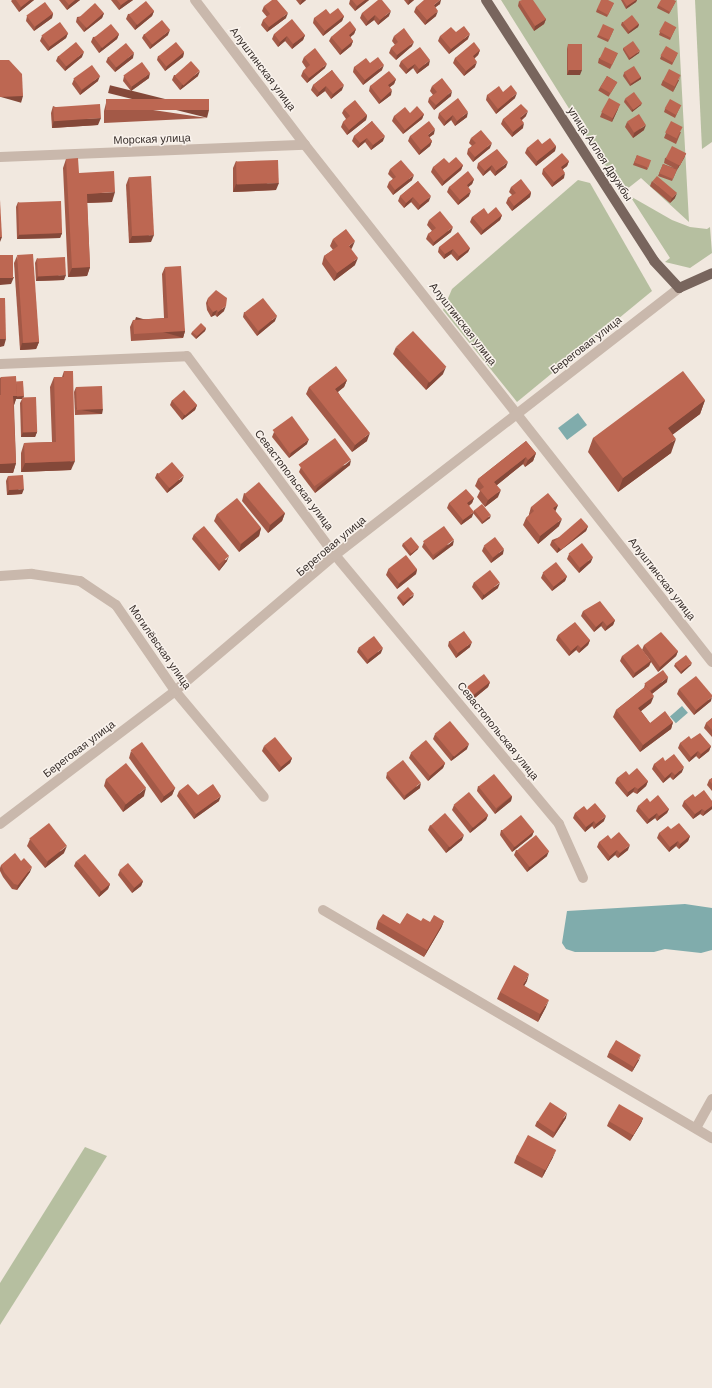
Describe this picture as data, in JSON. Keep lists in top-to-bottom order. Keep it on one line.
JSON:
{"streets":{"main road":["улица Аллея Дружбы"],"street":["Алуштинская улица","Морская улица","Береговая улица","Севастопольская улица","Могилёвская улица"]},"crossings":[["Алуштинская улица","Морская улица"],["Алуштинская улица","Береговая улица"],["улица Аллея Дружбы","Береговая улица"],["Береговая улица","Севастопольская улица"],["Береговая улица","Могилёвская улица"]]}
